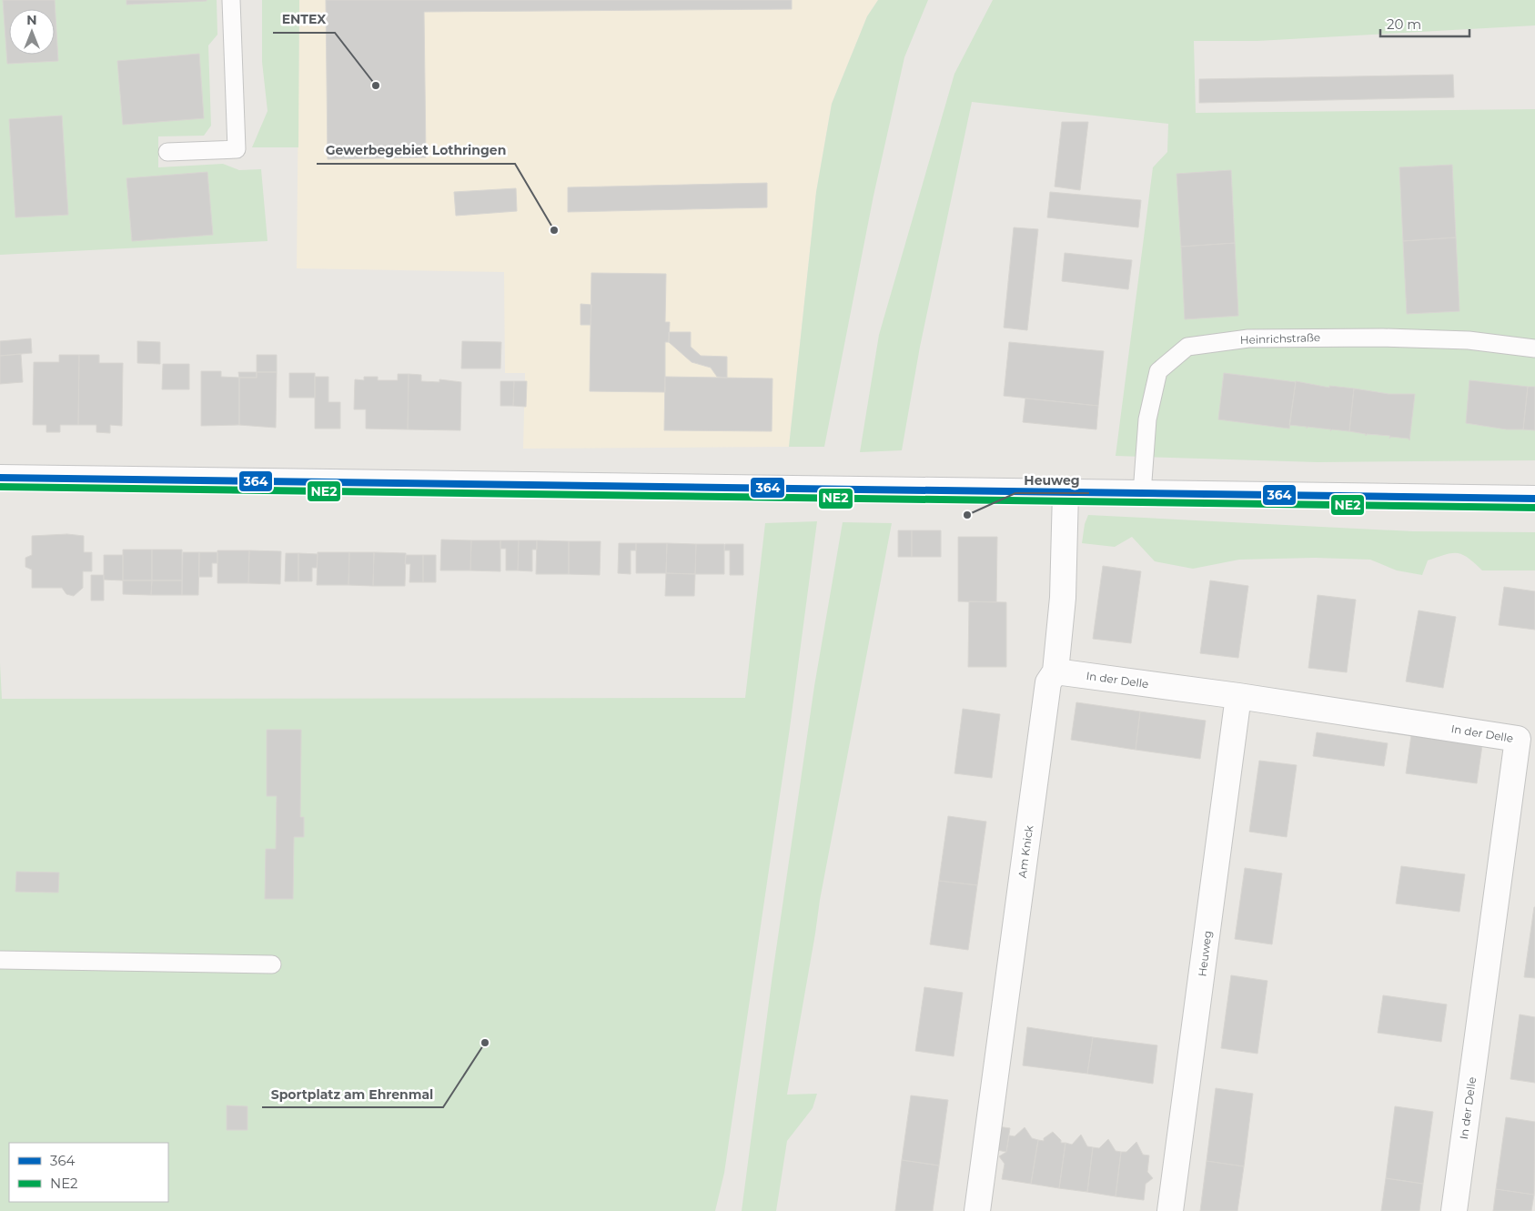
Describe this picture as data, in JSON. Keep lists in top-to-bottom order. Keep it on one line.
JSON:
{"streets":{"street":["In der Delle","Am Knick","Heuweg"],"lane":["Heinrichstraße"]},"crossings":[["In der Delle","Am Knick"],["In der Delle","Heuweg"]],"places":["ENTEX","Gewerbegebiet Lothringen","Heuweg","Sportplatz am Ehrenmal"],"lines":["transit line 364","transit line NE2"],"legend":["364","NE2"],"scale_bar":"20 m","north":"top"}
